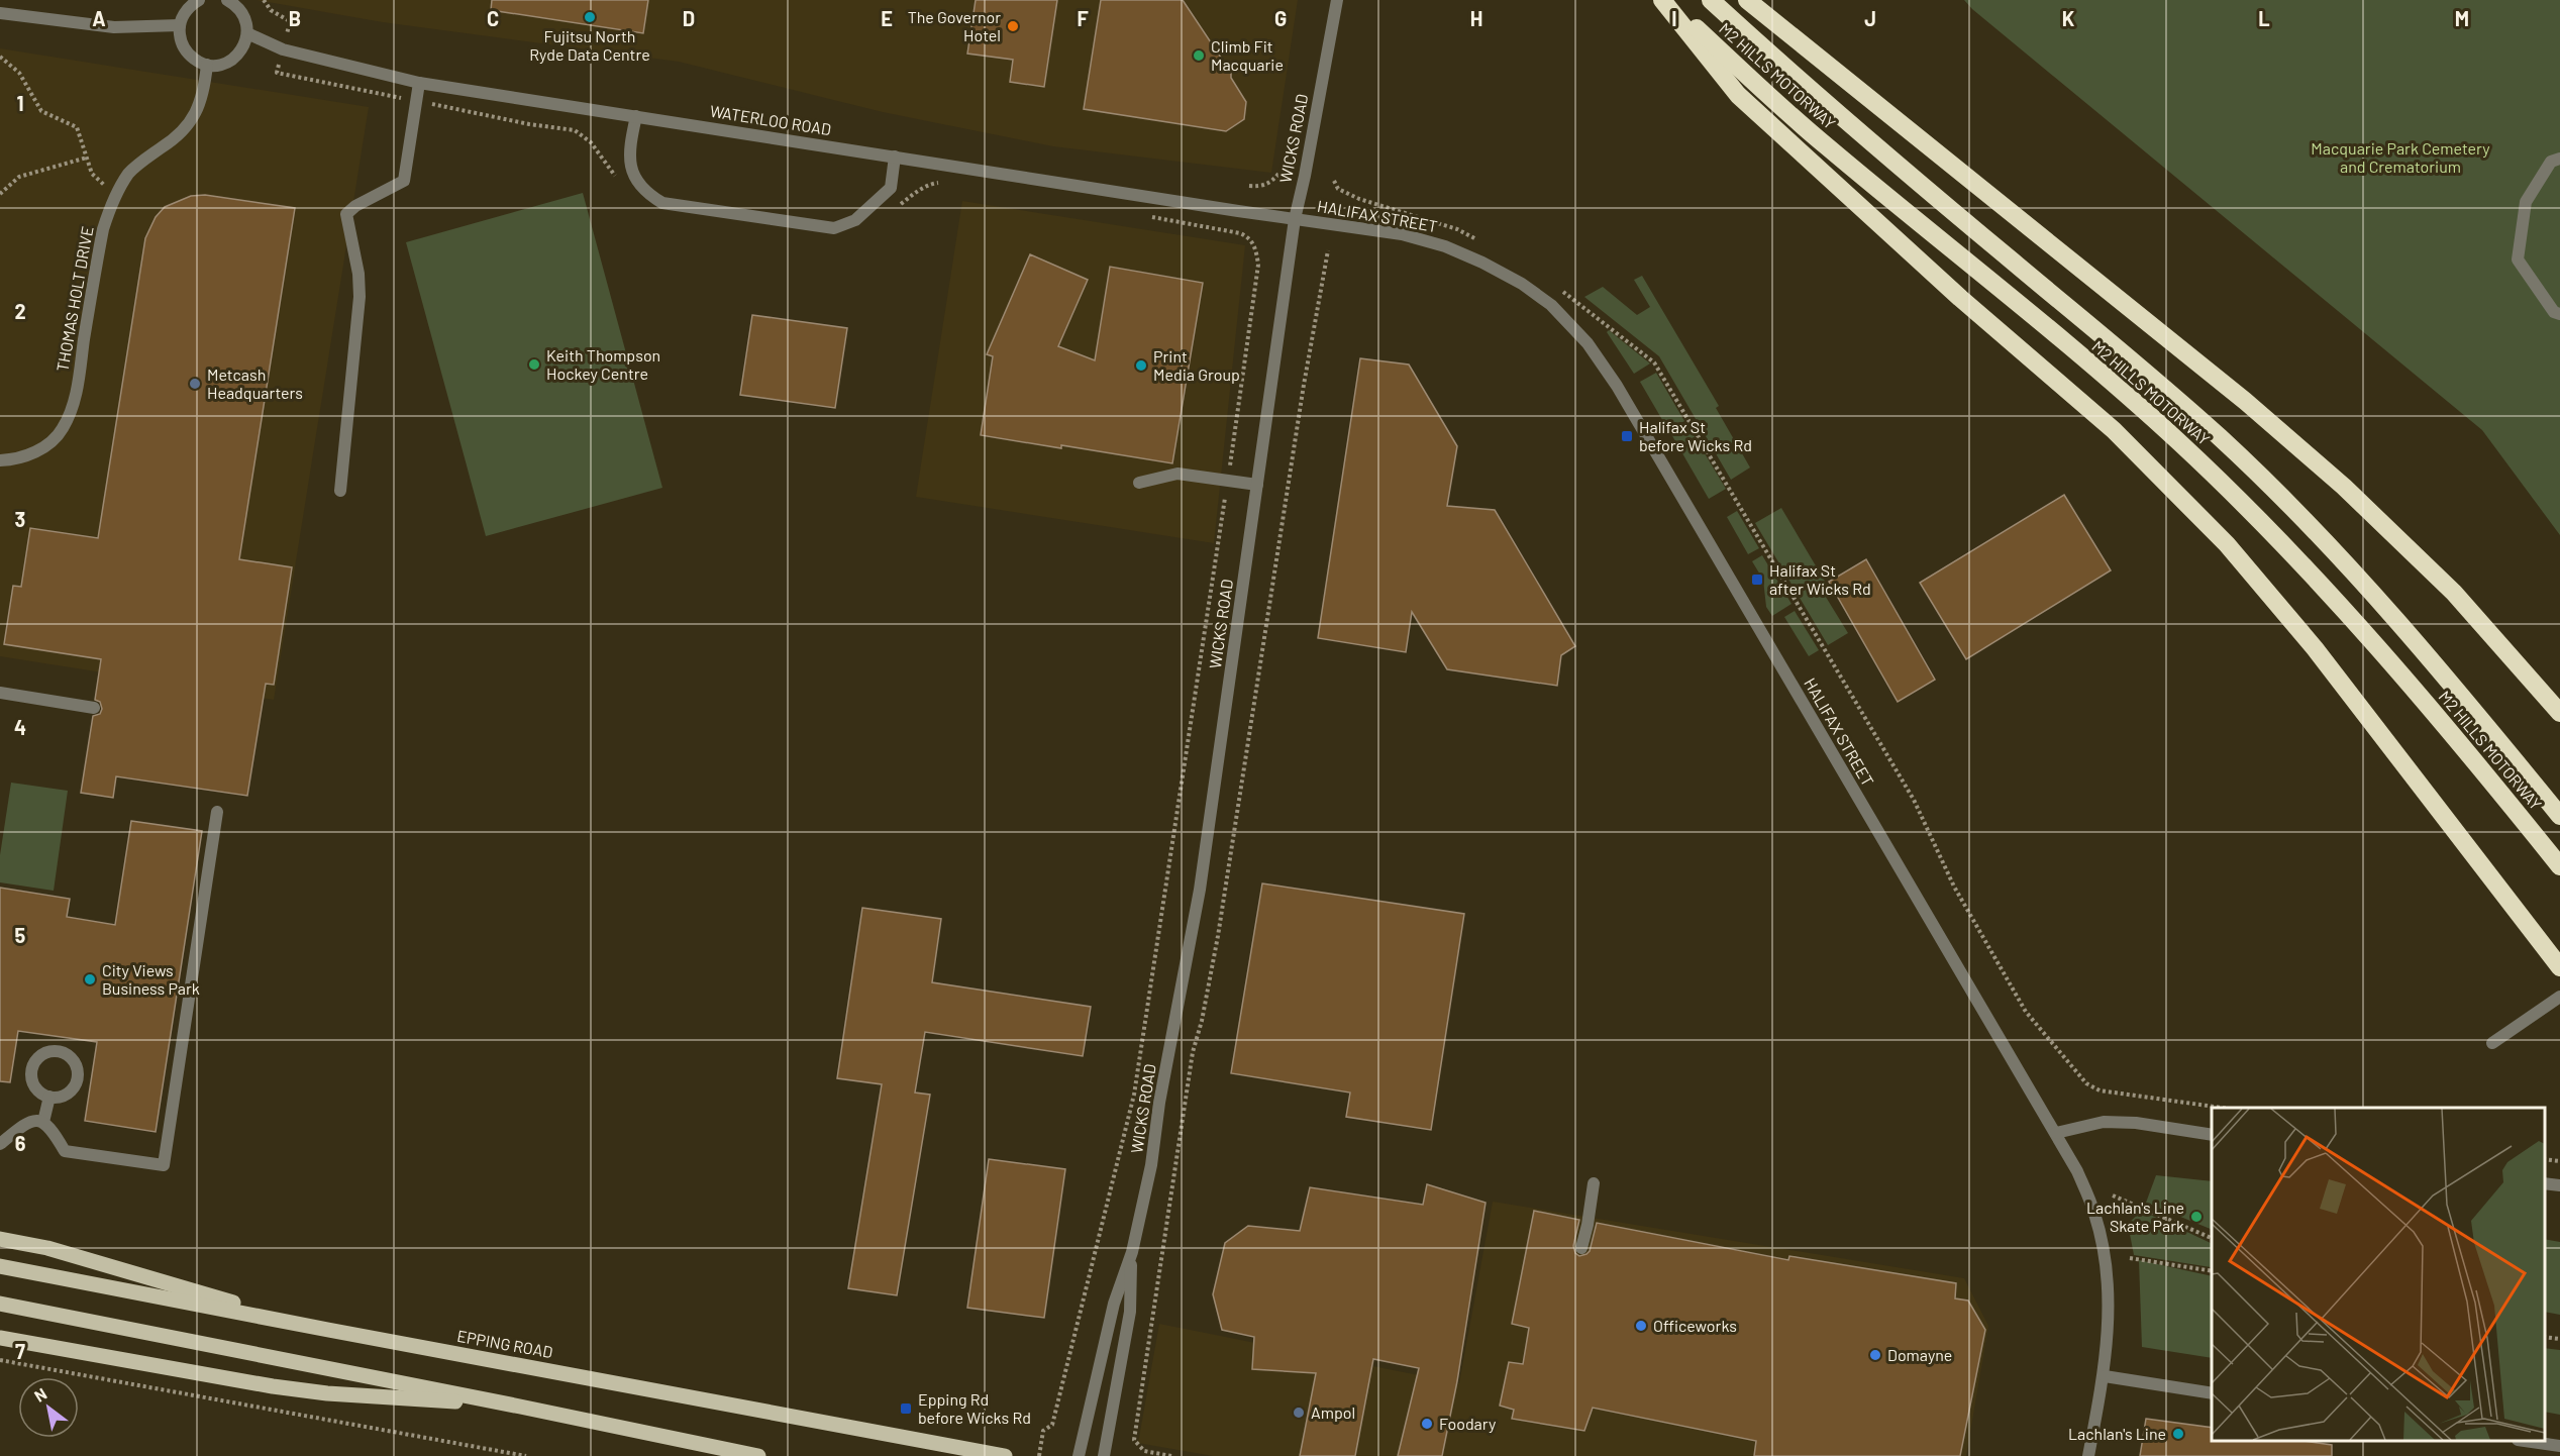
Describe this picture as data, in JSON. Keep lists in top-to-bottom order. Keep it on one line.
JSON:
{"streets":{"highway":["M2 HILLS MOTORWAY"],"main road":["EPPING ROAD"],"street":["WATERLOO ROAD","WICKS ROAD","HALIFAX STREET","THOMAS HOLT DRIVE"]},"crossings":[["WATERLOO ROAD","WICKS ROAD"],["WATERLOO ROAD","HALIFAX STREET"],["WICKS ROAD","HALIFAX STREET"]],"parks":["Macquarie Park Cemetery and Crematorium"],"places":{"other":["Fujitsu North Ryde Data Centre","The Governor Hotel","Climb Fit Macquarie","Keith Thompson Hockey Centre","Print Media Group","Metcash Headquarters","City Views Business Park","Lachlan's Line Skate Park","Officeworks","Domayne","Ampol","Foodary","Lachlan's Line"],"transit":["Halifax St before Wicks Rd","Halifax St after Wicks Rd","Epping Rd before Wicks Rd"]},"north":"top left","grid":{"columns":["A","B","C","D","E","F","G","H","I","J","K","L","M"],"rows":["1","2","3","4","5","6","7"]}}
